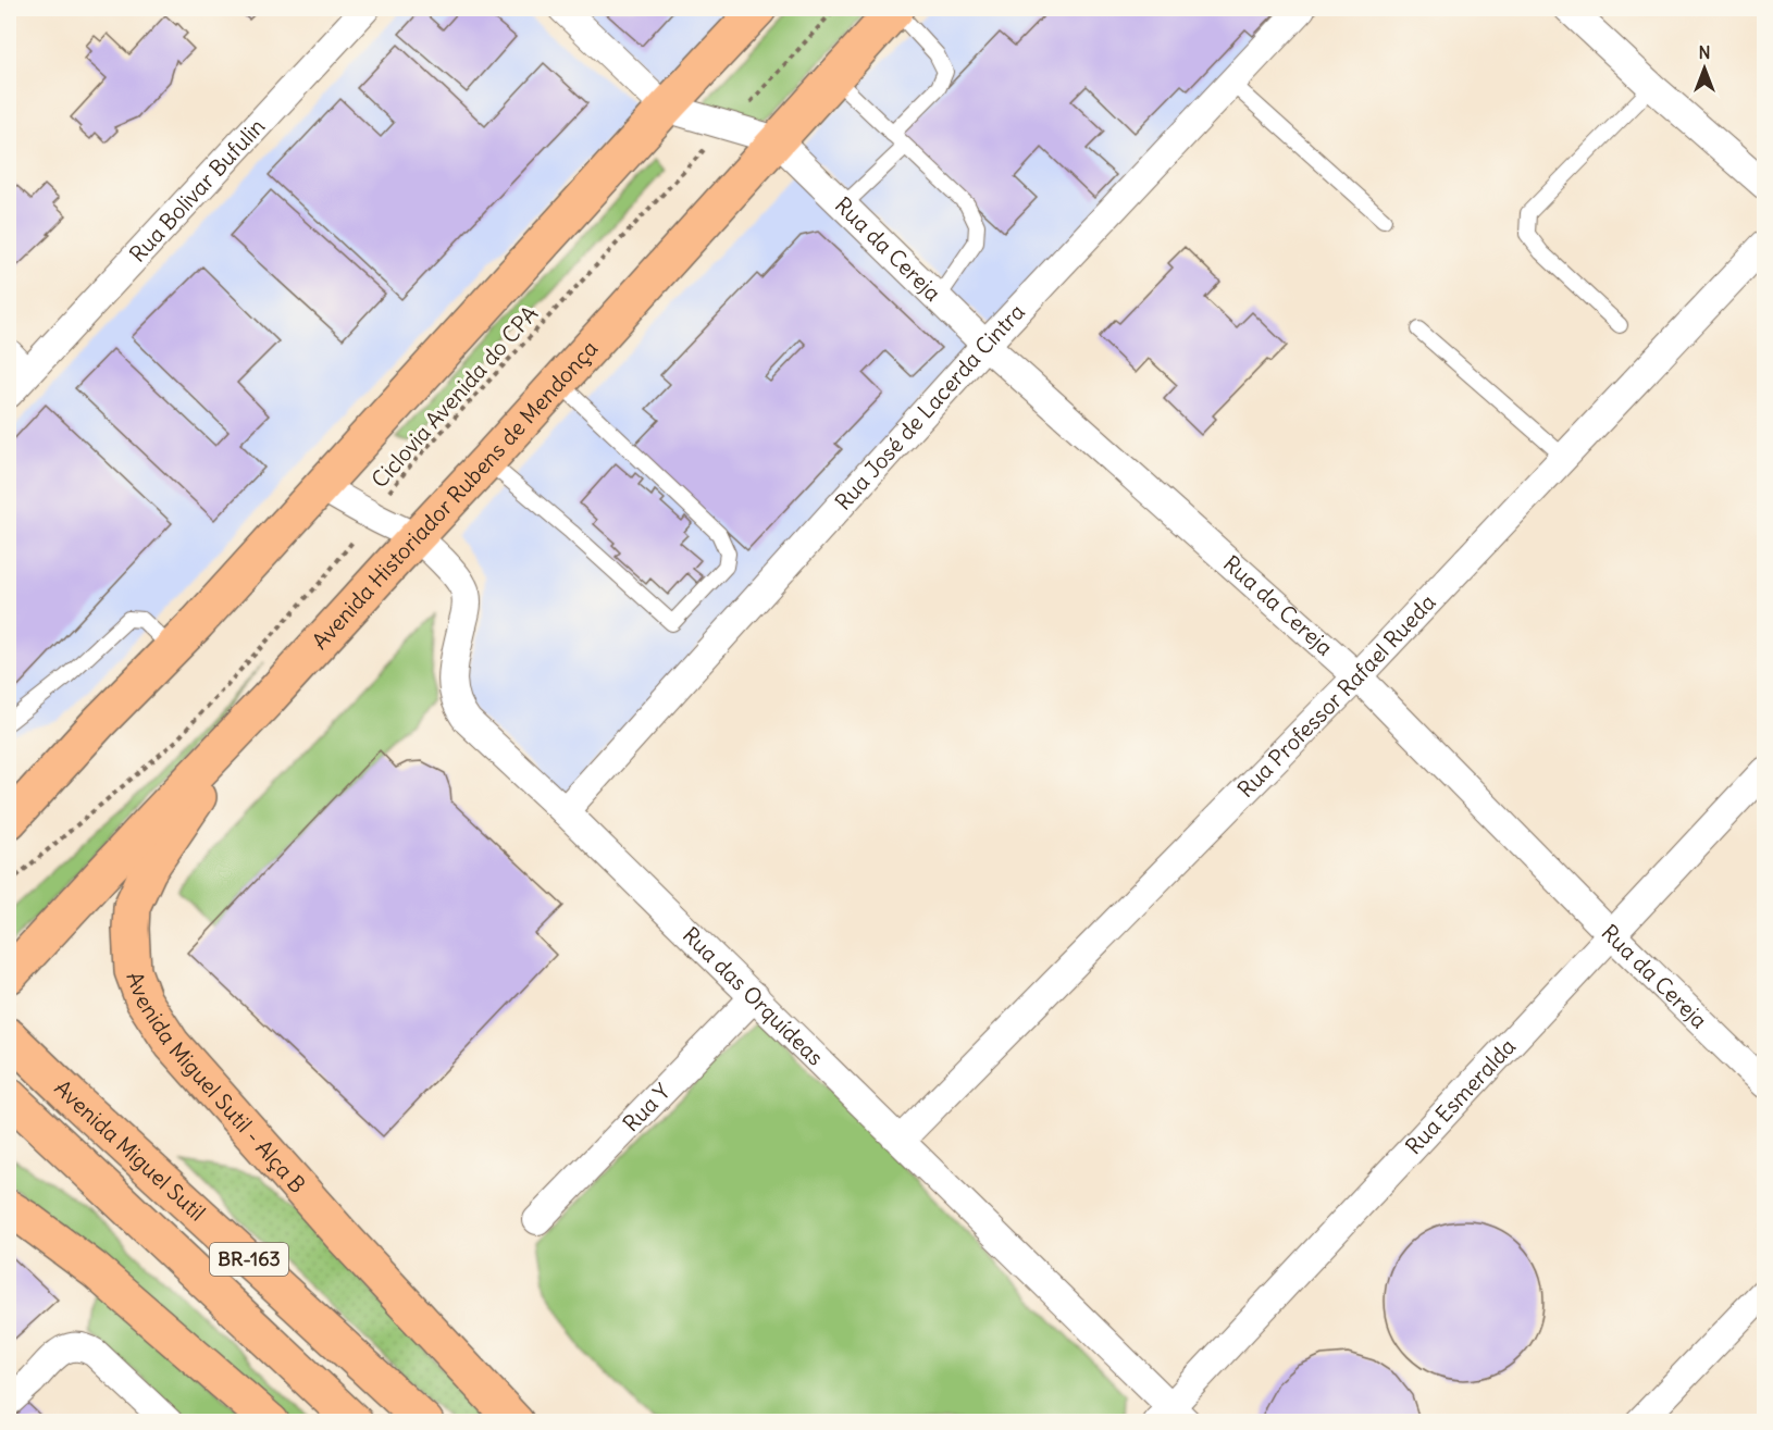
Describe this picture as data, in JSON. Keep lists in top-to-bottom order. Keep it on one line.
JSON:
{"streets":{"main road":["Avenida Historiador Rubens de Mendonça","Avenida Miguel Sutil - Alça B","Avenida Miguel Sutil","BR-163"],"street":["Rua Bolivar Bufulin","Rua da Cereja","Rua José de Lacerda Cintra","Rua Professor Rafael Rueda","Rua das Orquídeas","Rua Esmeralda","Rua Y"],"path":["Ciclovia Avenida do CPA"]},"crossings":[["Rua da Cereja","Rua José de Lacerda Cintra"],["Rua da Cereja","Avenida Historiador Rubens de Mendonça"],["Rua da Cereja","Rua Professor Rafael Rueda"],["Rua da Cereja","Rua Esmeralda"],["Ciclovia Avenida do CPA","Rua das Orquídeas"],["Rua José de Lacerda Cintra","Rua das Orquídeas"],["Avenida Historiador Rubens de Mendonça","Rua das Orquídeas"],["Avenida Historiador Rubens de Mendonça","Avenida Miguel Sutil - Alça B"],["Rua Professor Rafael Rueda","Rua das Orquídeas"],["Rua das Orquídeas","Rua Esmeralda"],["Rua das Orquídeas","Rua Y"]],"north":"top"}
